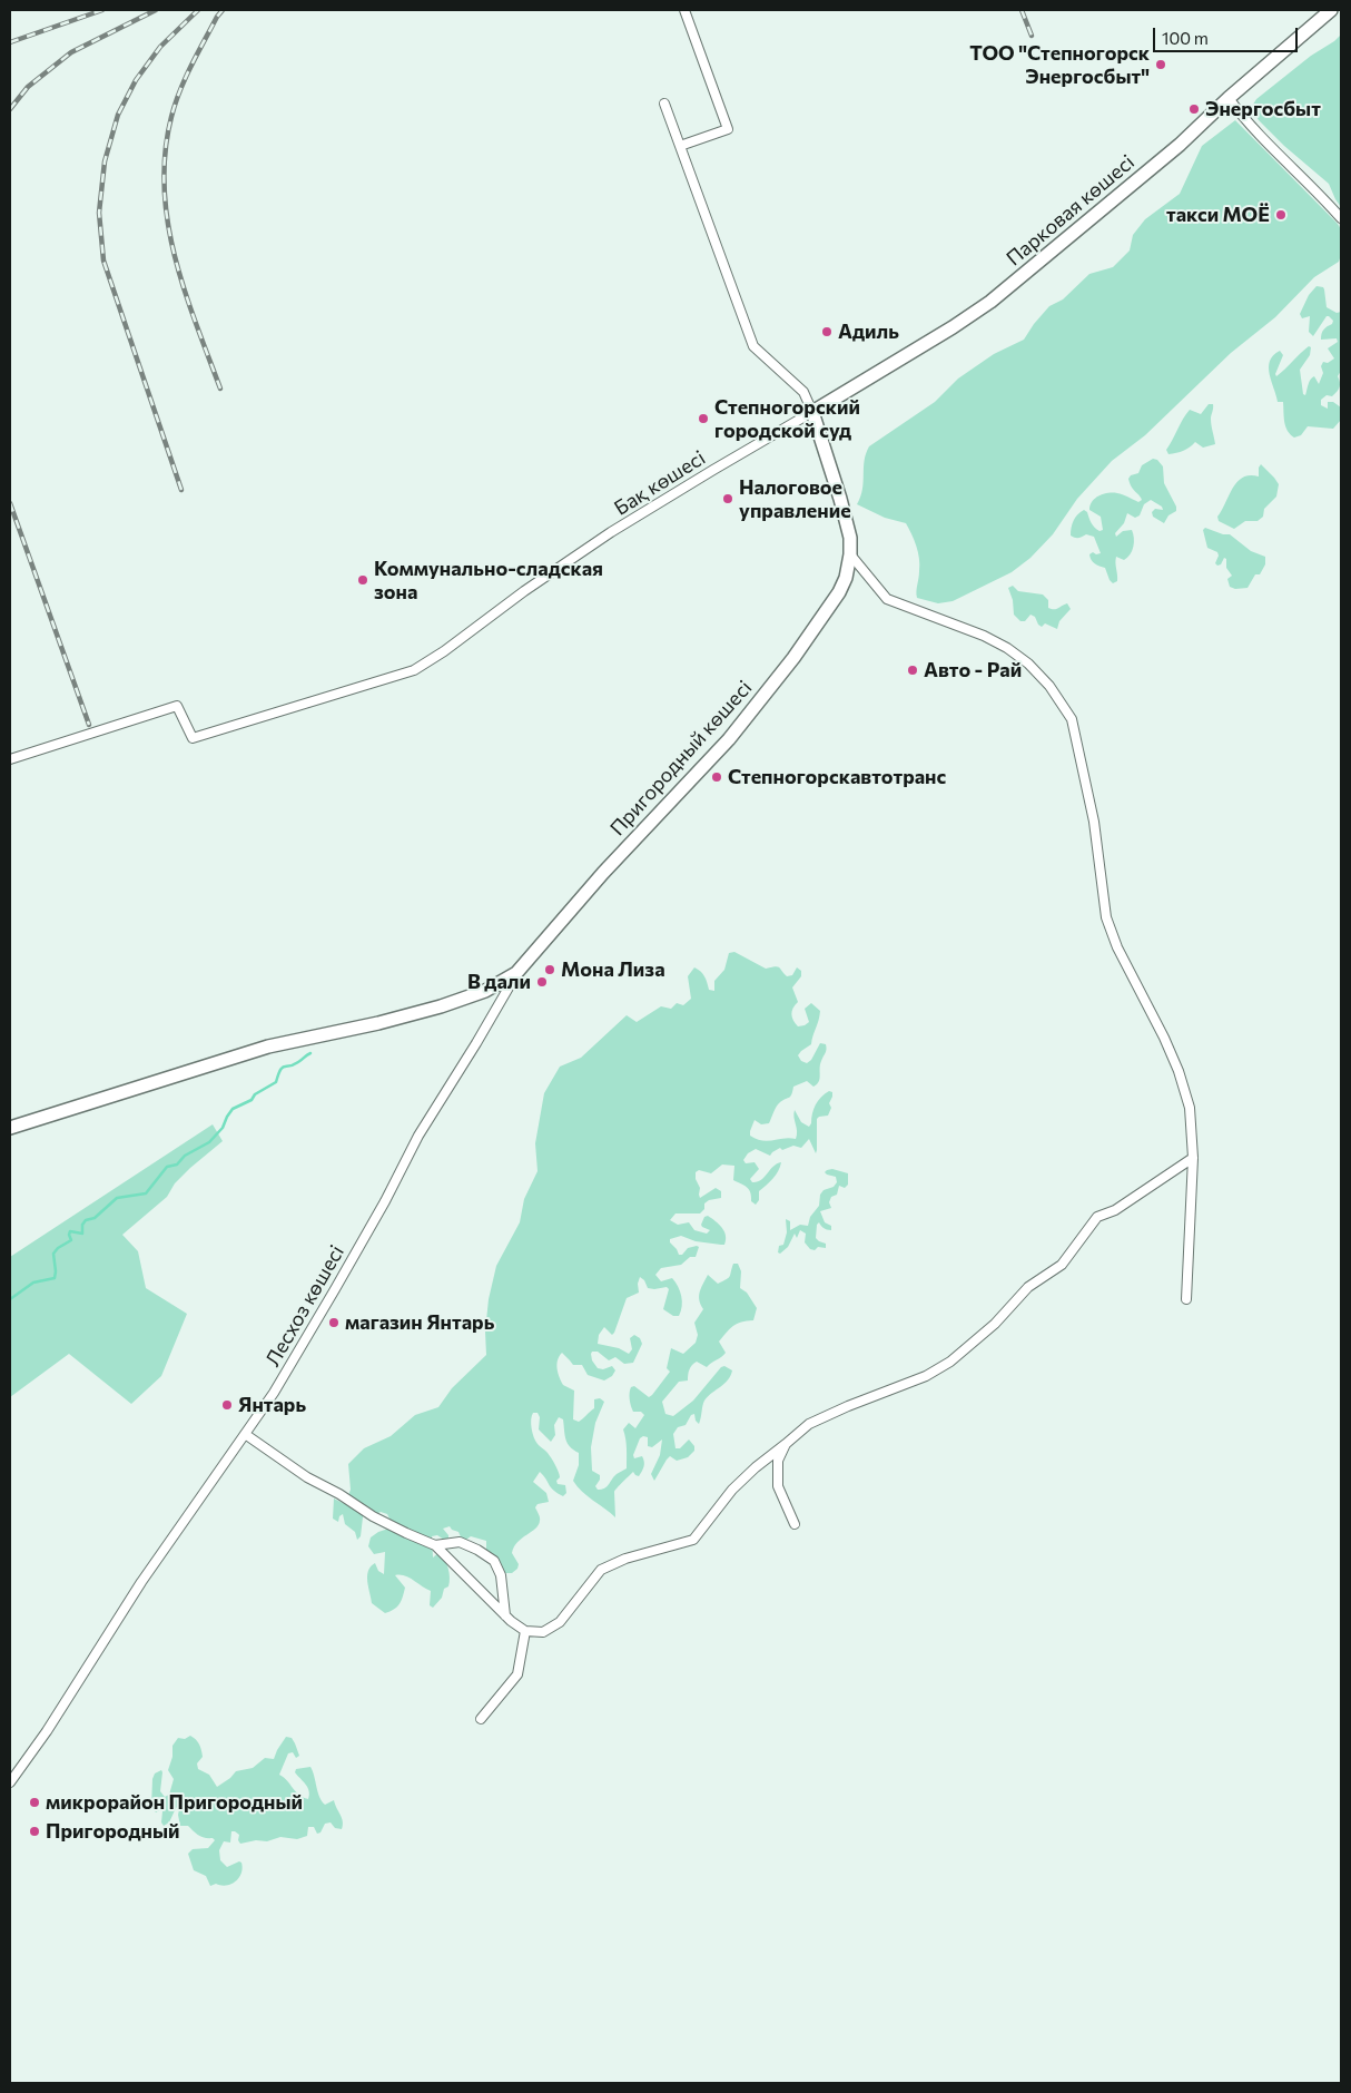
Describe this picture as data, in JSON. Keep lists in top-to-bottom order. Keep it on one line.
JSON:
{"streets":{"street":["Парковая көшесі","Бақ көшесі","Пригородный көшесі","Лесхоз көшесі"]},"crossings":[["Парковая көшесі","Бақ көшесі"],["Парковая көшесі","Пригородный көшесі"],["Бақ көшесі","Пригородный көшесі"],["Пригородный көшесі","Лесхоз көшесі"]],"places":["ТОО \"Степногорск Энергосбыт\"","Энергосбыт","такси МОЁ","Адиль","Степногорский городской суд","Налоговое управление","Коммунально-сладская зона","Авто - Рай","Степногорскавтотранс","Мона Лиза","В дали","магазин Янтарь","Янтарь","микрорайон Пригородный","Пригородный"],"scale_bar":"100 m"}
